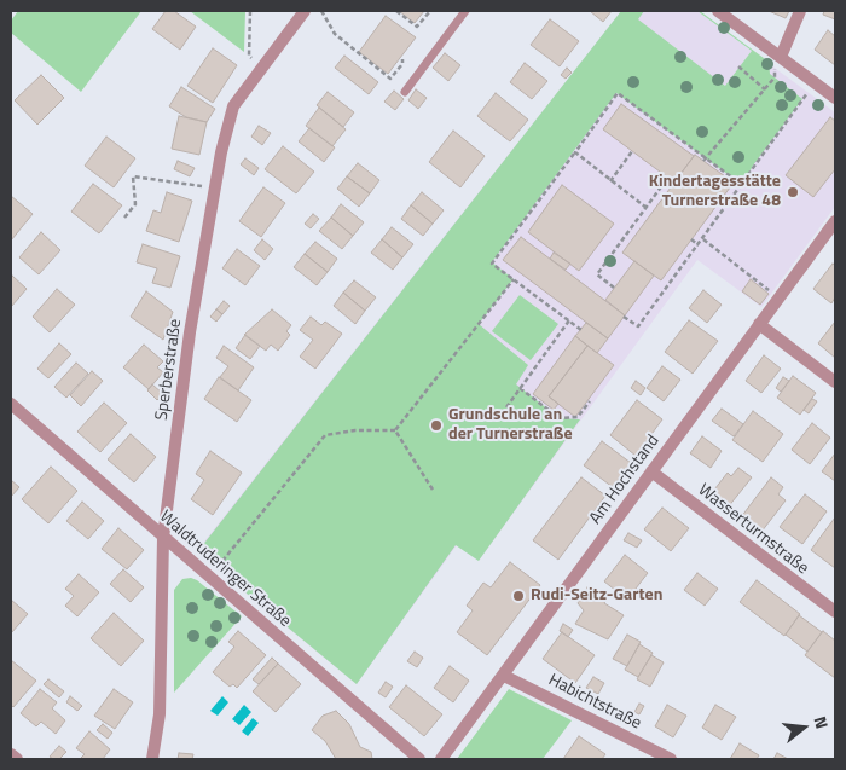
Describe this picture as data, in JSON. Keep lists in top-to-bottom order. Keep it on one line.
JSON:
{"streets":{"street":["Sperberstraße","Am Hochstand","Wasserturmstraße","Waldtruderinger Straße","Habichtstraße"]},"crossings":[["Sperberstraße","Waldtruderinger Straße"],["Am Hochstand","Wasserturmstraße"],["Am Hochstand","Habichtstraße"]],"places":["Kindertagesstätte Turnerstraße 48","Grundschule an der Turnerstraße","Rudi-Seitz-Garten"],"north":"right"}
